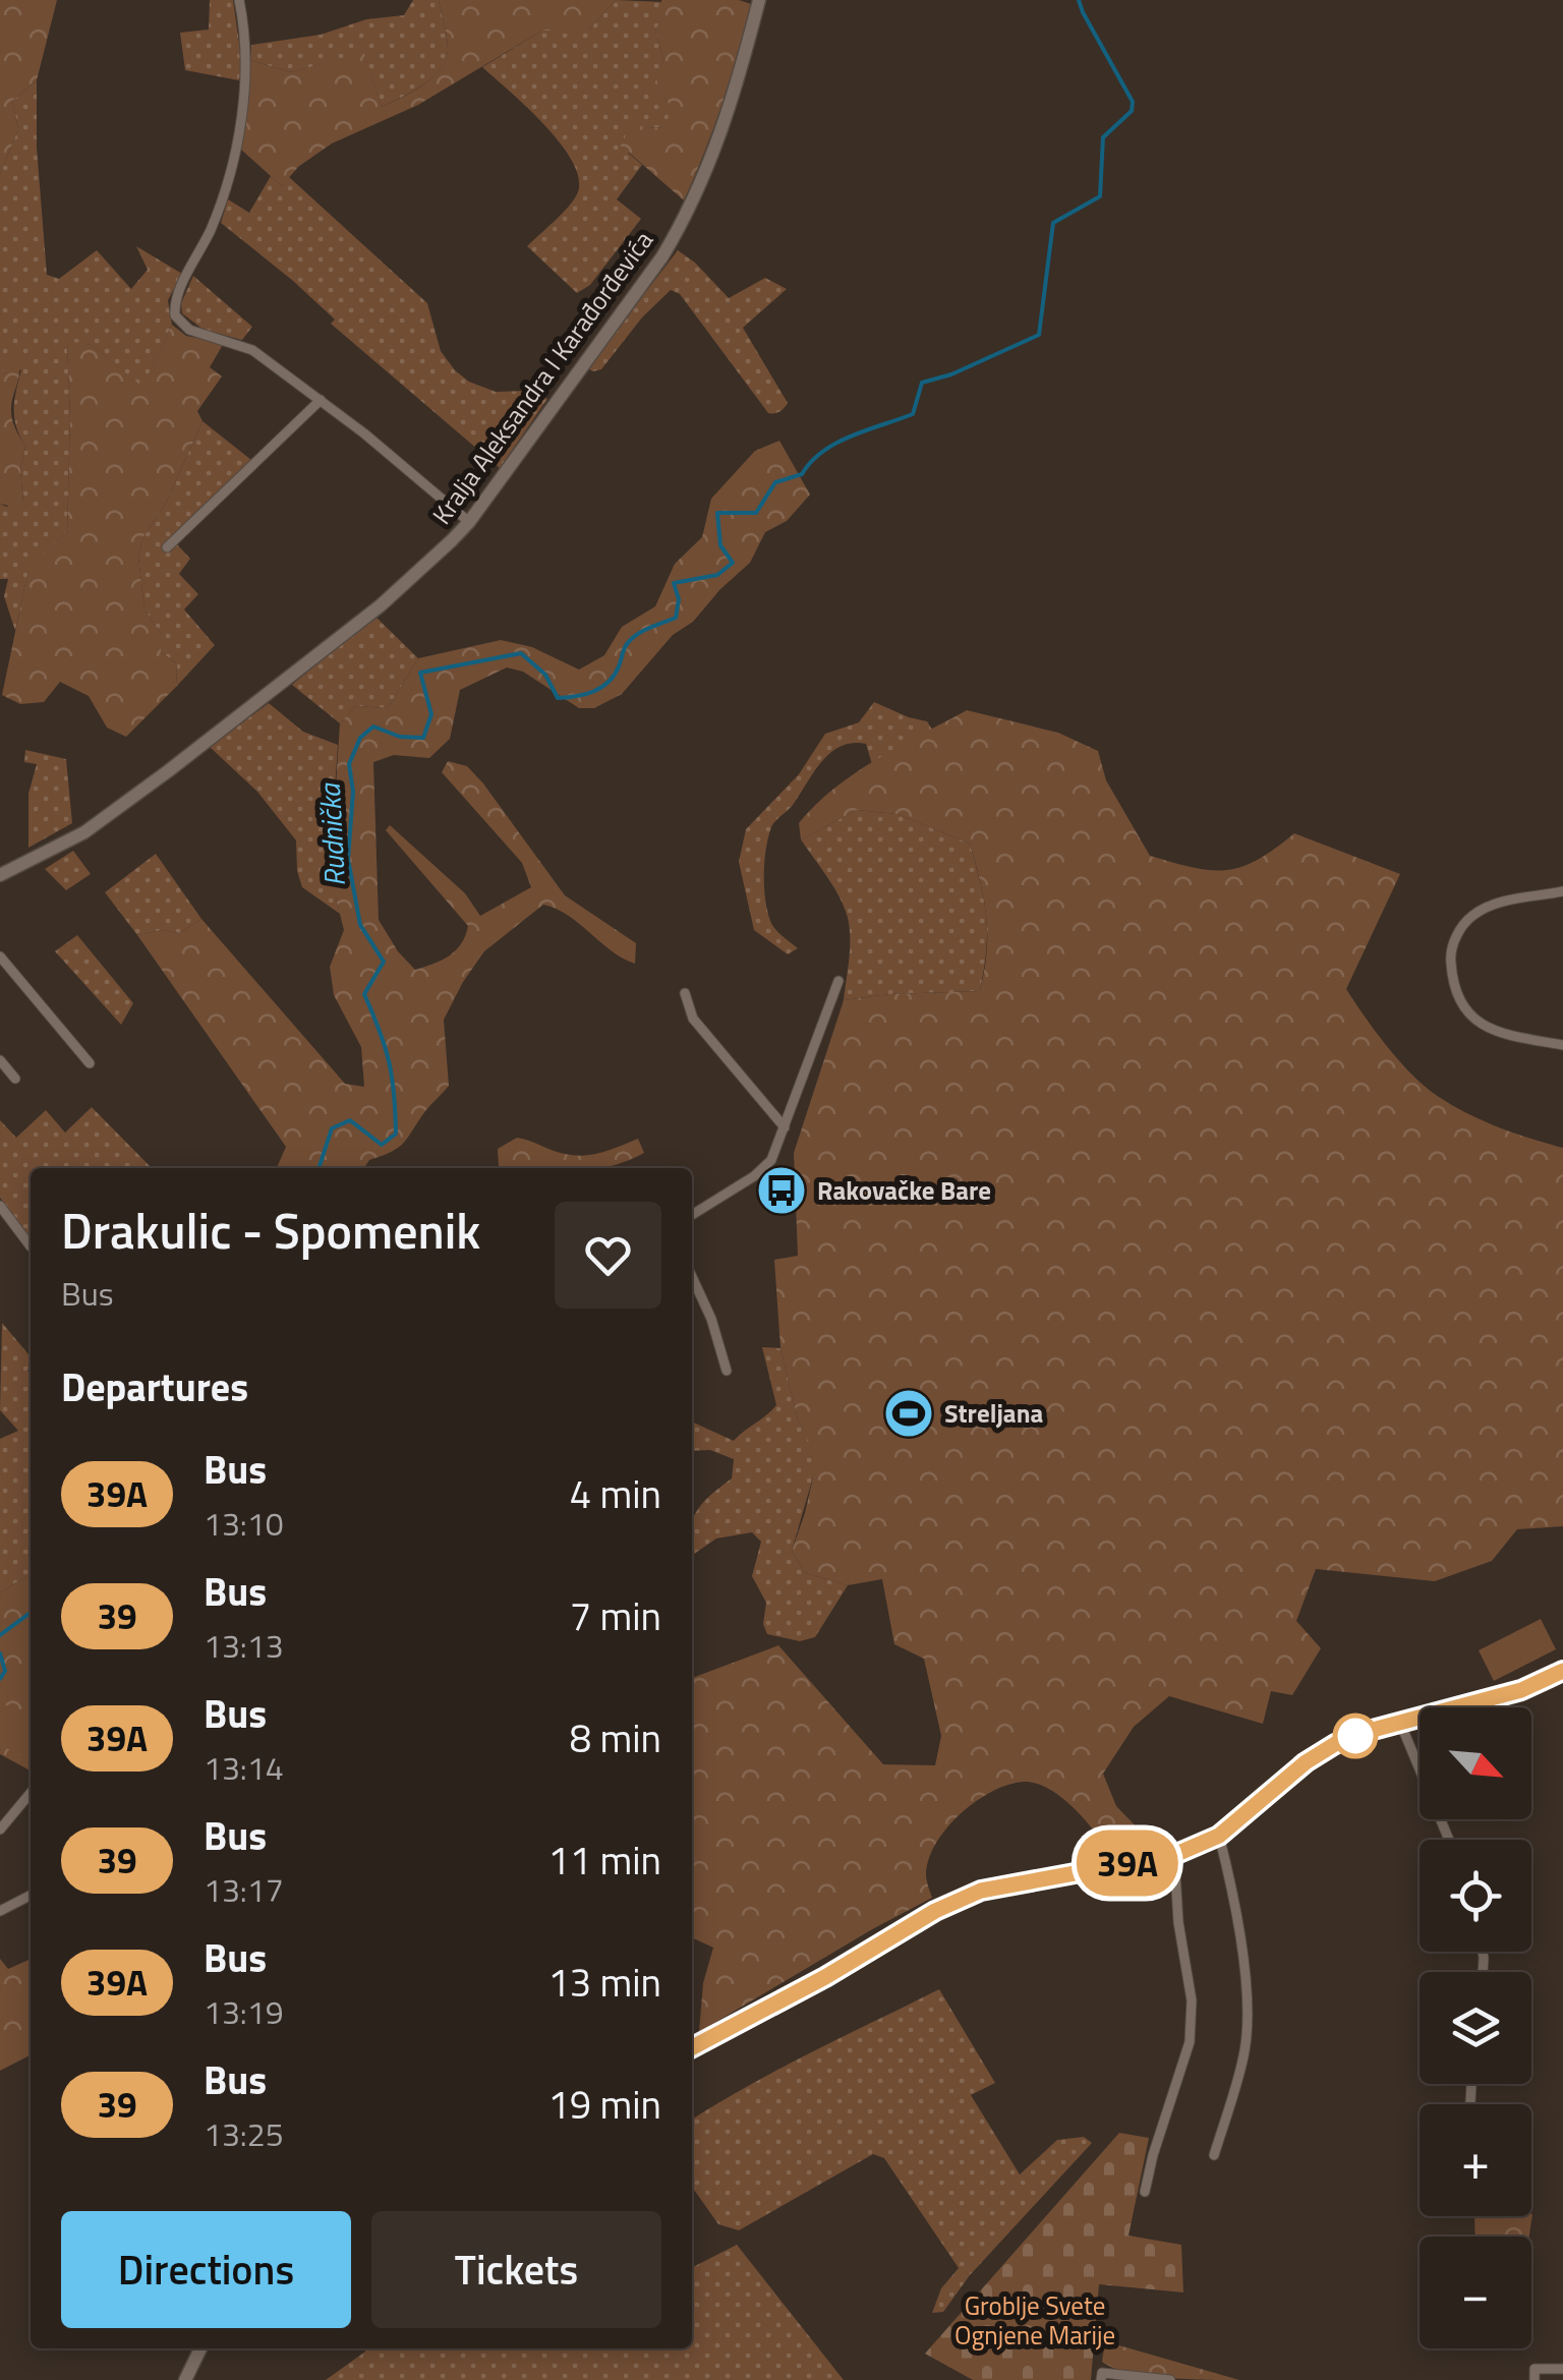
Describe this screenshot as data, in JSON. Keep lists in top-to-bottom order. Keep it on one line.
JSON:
{"streets":{"street":["Kralja Aleksandra I Karađorđevića"]},"water":["Rudnička"],"parks":["Groblje Svete Ognjene Marije"],"places":{"bus stop":["Rakovačke Bare"],"sports":["Streljana"]},"lines":["bus line 39A"],"north":"bottom right","page":{"on_map":"39A","heading":[["Drakulic - Spomenik","Bus"],"Departures"],"list":[{"mark":"39A","name":"Bus","note":"13:10","value":"4 min"},{"mark":"39","name":"Bus","note":"13:13","value":"7 min"},{"mark":"39A","name":"Bus","note":"13:14","value":"8 min"},{"mark":"39","name":"Bus","note":"13:17","value":"11 min"},{"mark":"39A","name":"Bus","note":"13:19","value":"13 min"},{"mark":"39","name":"Bus","note":"13:25","value":"19 min"}],"map_buttons":["+","−"],"buttons":["Directions","Tickets"]}}
